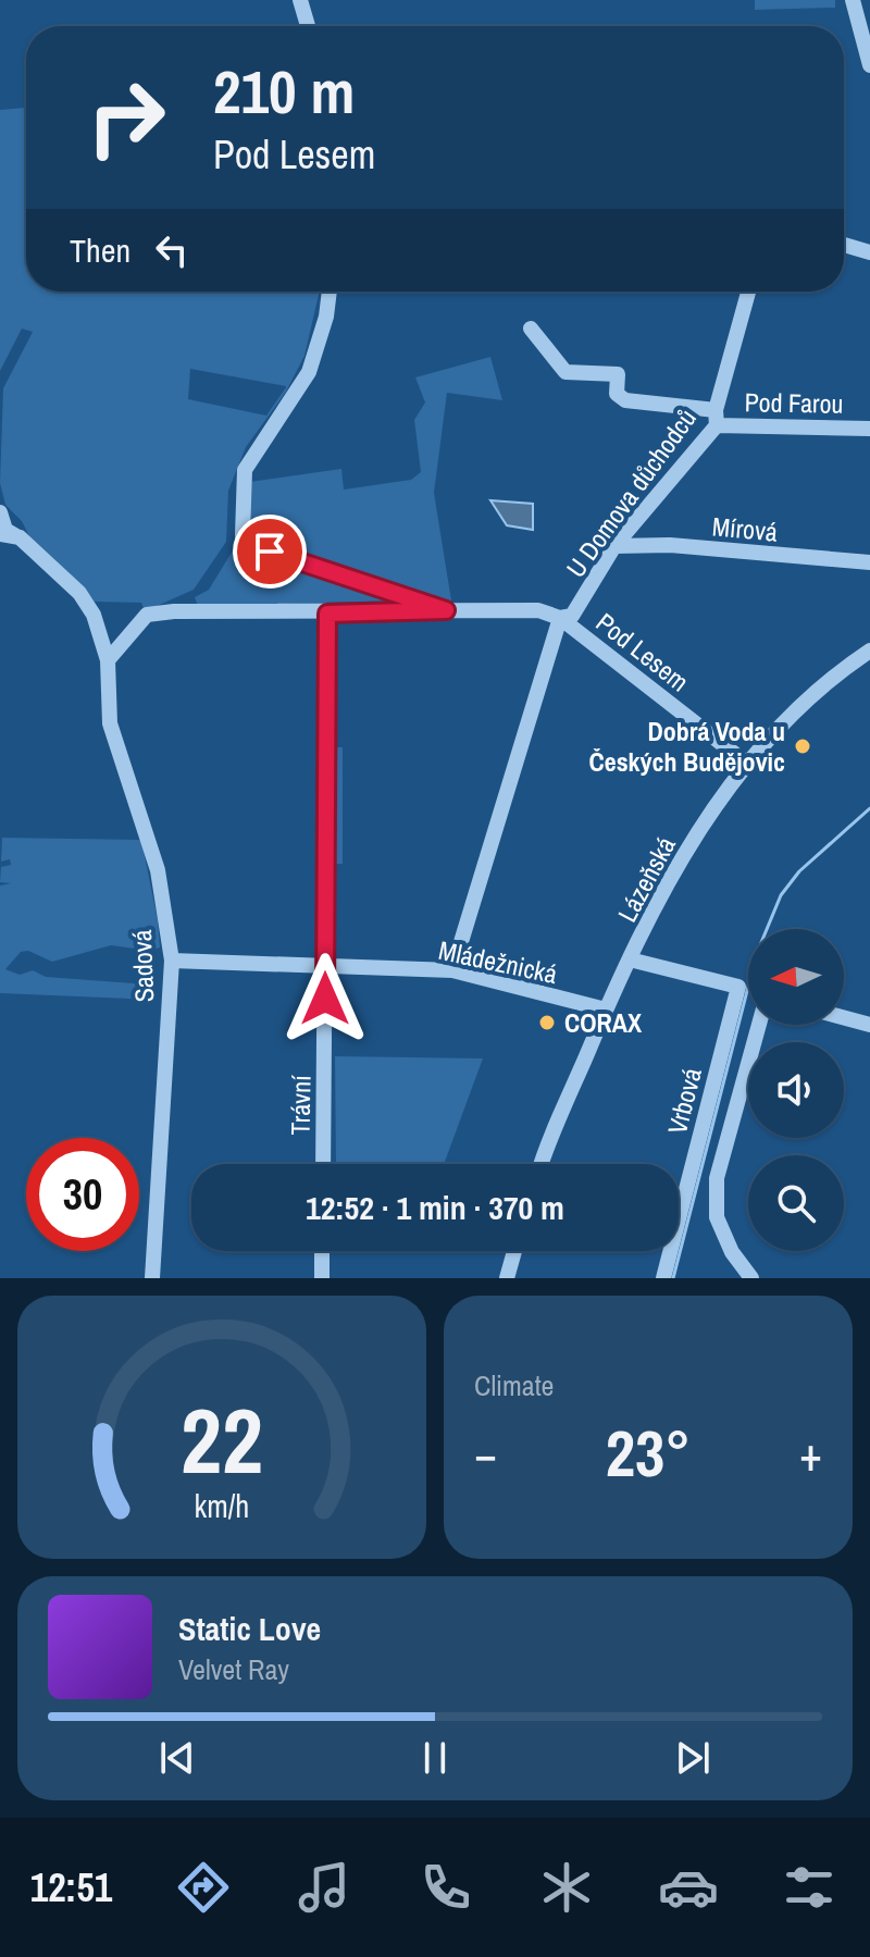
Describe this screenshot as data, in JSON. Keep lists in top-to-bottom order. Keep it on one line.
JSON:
{"streets":{"street":["Pod Farou","U Domova důchodců","Mírová","Pod Lesem","Lázeňská","Mládežnická","Sadová","Vrbová","Trávní"]},"crossings":[["Pod Farou","U Domova důchodců"],["U Domova důchodců","Mírová"],["U Domova důchodců","Pod Lesem"],["U Domova důchodců","Mládežnická"],["Pod Lesem","Lázeňská"],["Pod Lesem","Sadová"],["Pod Lesem","Trávní"],["Lázeňská","Mládežnická"],["Lázeňská","Vrbová"],["Mládežnická","Sadová"],["Mládežnická","Trávní"]],"places":["Dobrá Voda u Českých Budějovic","CORAX"],"north":"left","page":{"turn":["210 m","Pod Lesem"],"then":"Then","limit":"30","trip":"12:52 · 1 min · 370 m","tile":"Climate","heat":["−","23°","+"],"song":["Static Love","Velvet Ray"],"tabs":"12:51","gauge":["22","km/h"]}}
